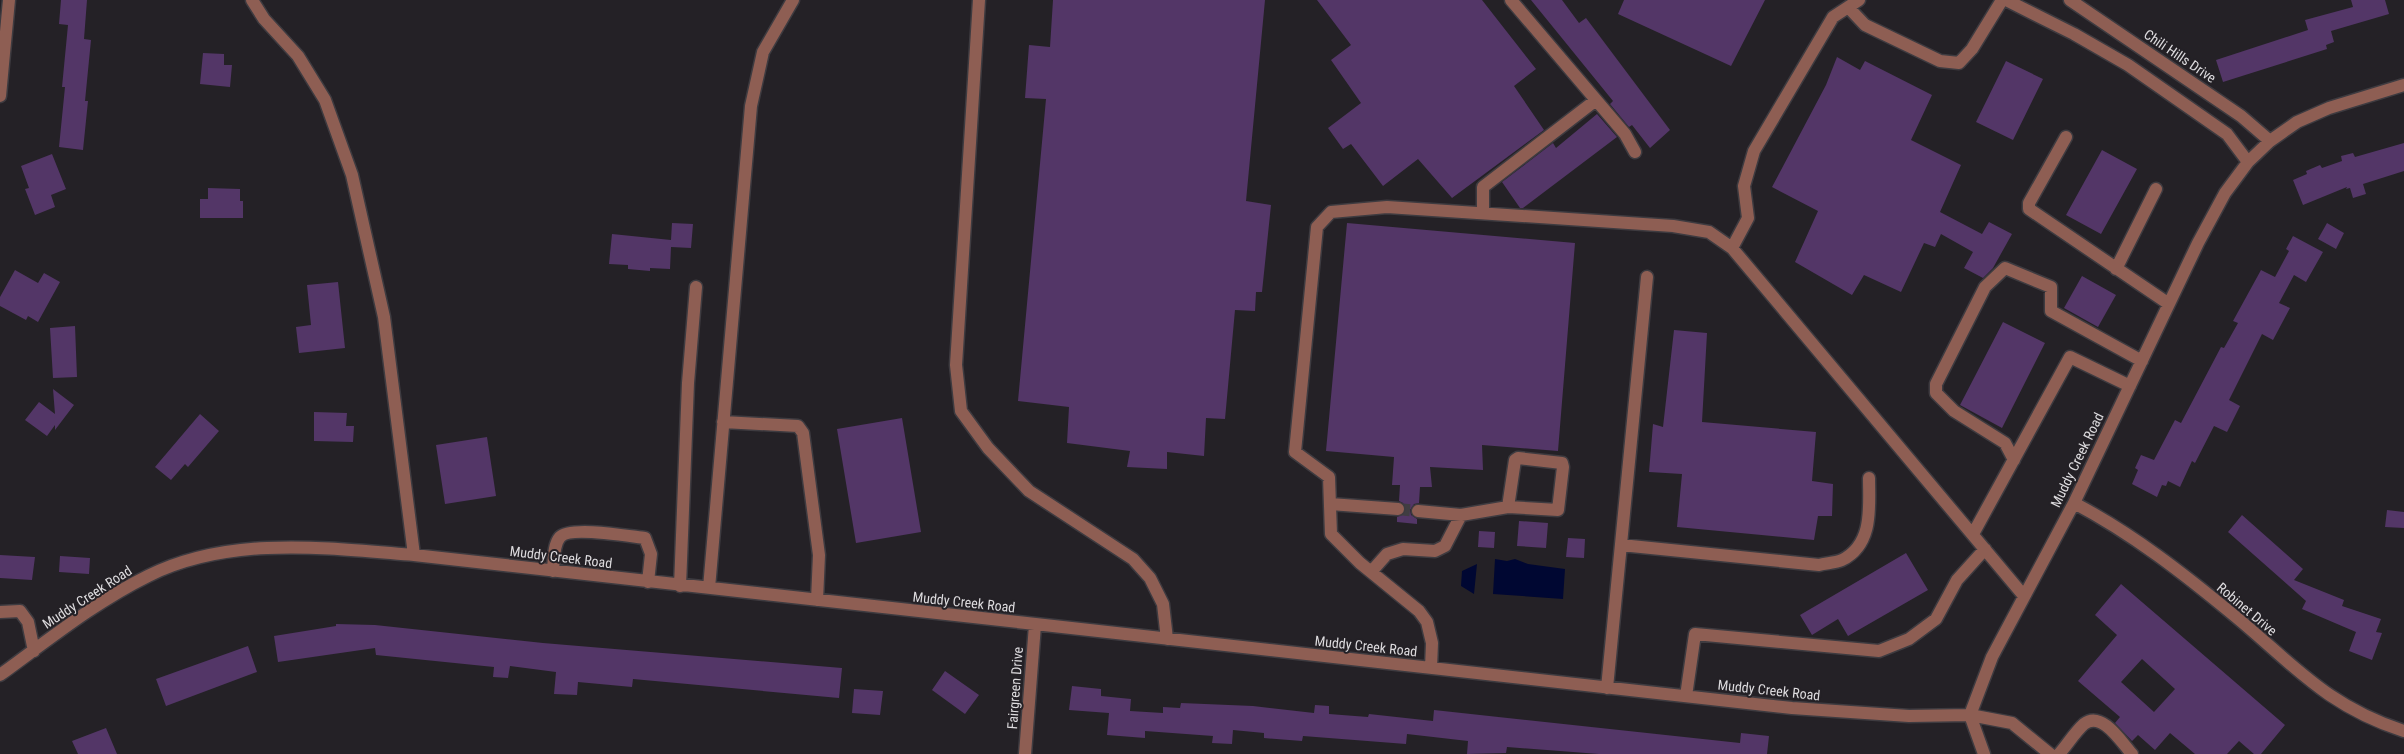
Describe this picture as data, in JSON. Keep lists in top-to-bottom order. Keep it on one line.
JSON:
{"streets":{"street":["Chili Hills Drive","Muddy Creek Road","Robinet Drive","Fairgreen Drive"]},"crossings":[["Chili Hills Drive","Muddy Creek Road"],["Muddy Creek Road","Robinet Drive"],["Muddy Creek Road","Fairgreen Drive"]]}
